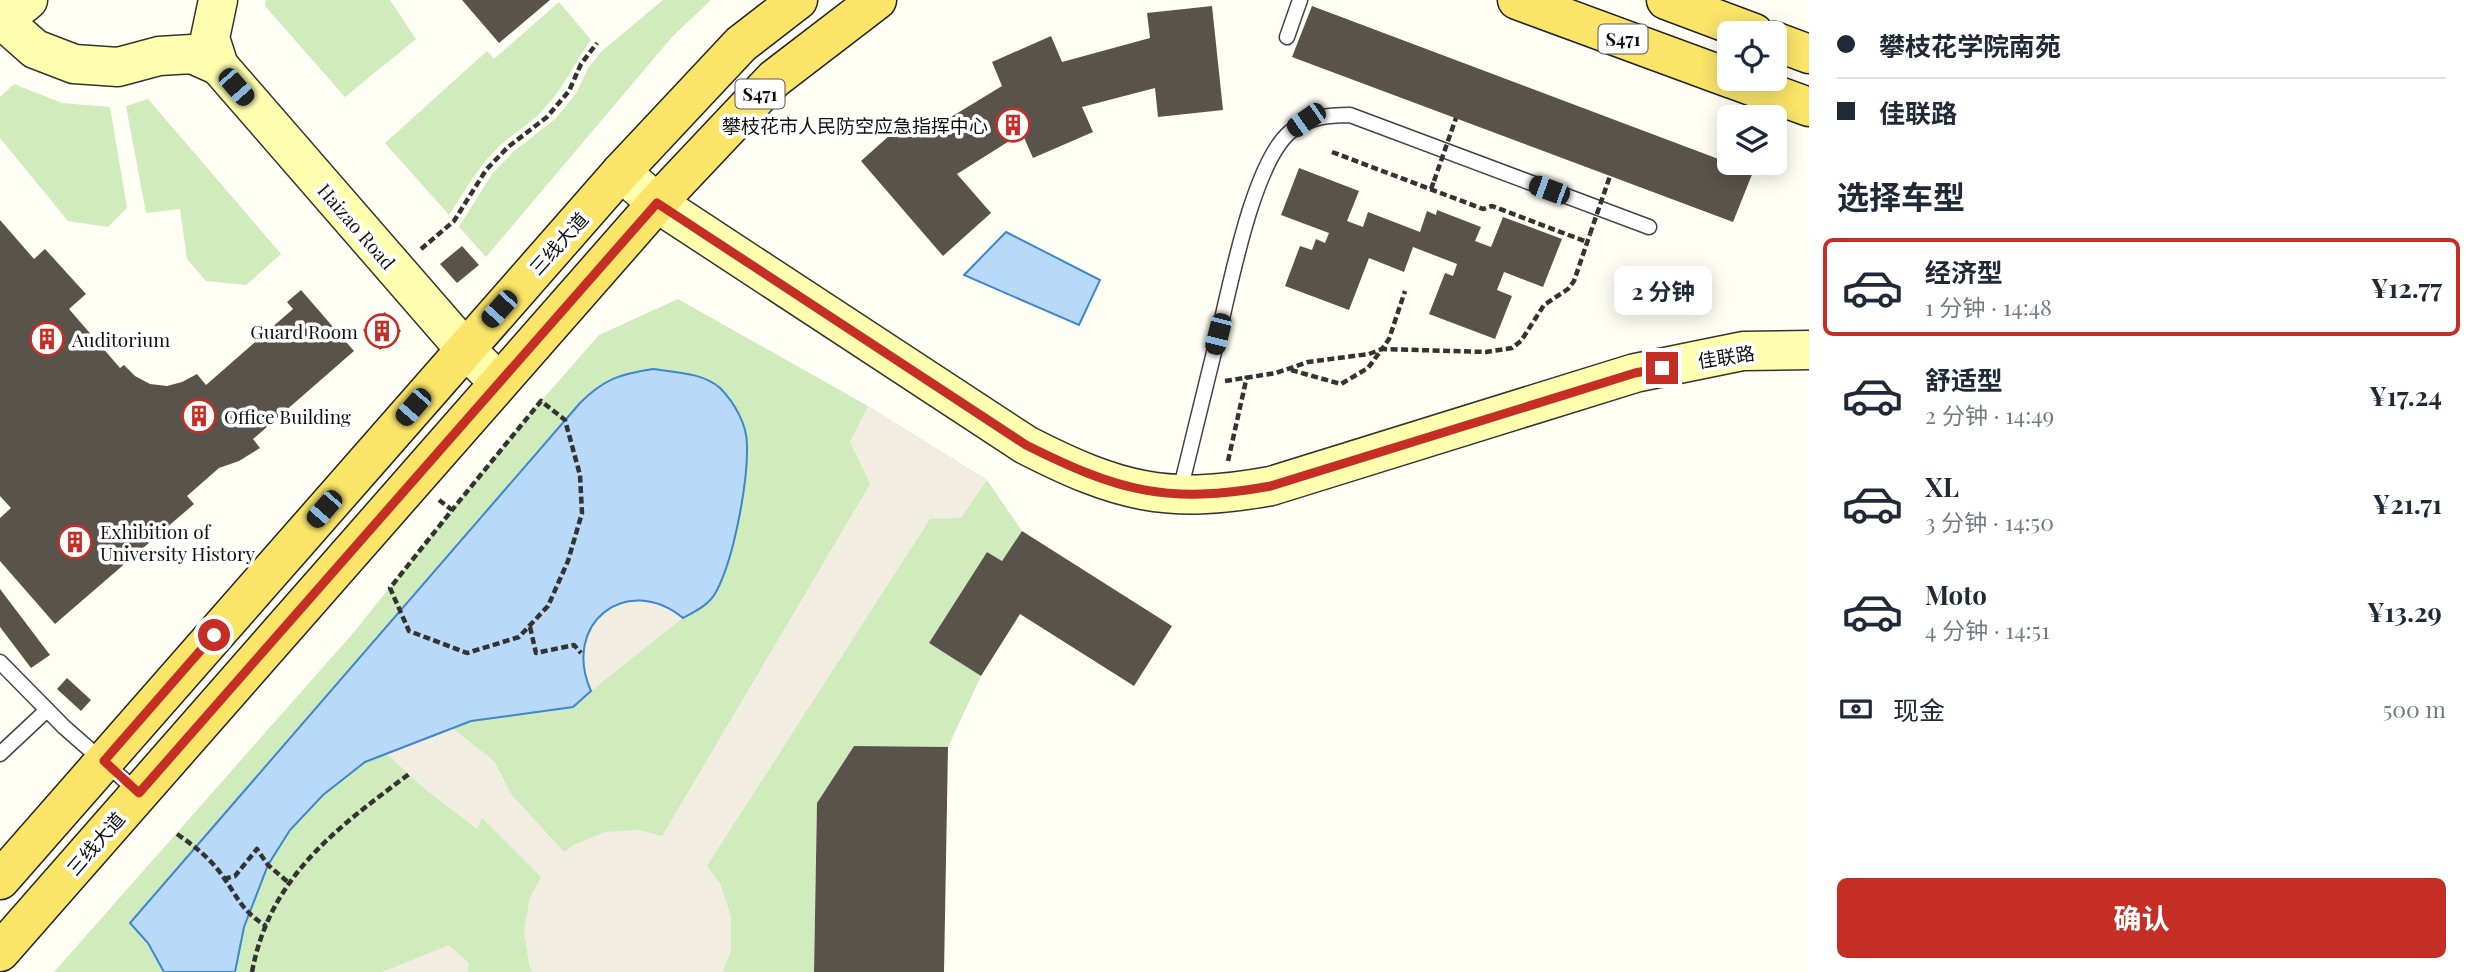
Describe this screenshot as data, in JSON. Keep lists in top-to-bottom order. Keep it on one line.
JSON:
{"streets":{"main road":["S471","三线大道"],"street":["Haizao Road","佳联路"]},"crossings":[["Haizao Road","三线大道"],["三线大道","佳联路"]],"places":{"building":["攀枝花市人民防空应急指挥中心","Guard Room","Auditorium","Office Building","Exhibition of University History"]},"page":{"banner":["攀枝花学院南苑","佳联路"],"heading":"选择车型","list":[{"name":"经济型","note":"1 分钟 · 14:48","value":"¥12.77"},{"name":"舒适型","note":"2 分钟 · 14:49","value":"¥17.24"},{"name":"XL","note":"3 分钟 · 14:50","value":"¥21.71"},{"name":"Moto","note":"4 分钟 · 14:51","value":"¥13.29"}],"bubble":"2 分钟","pay":["现金","500 m"],"buttons":"确认"}}
